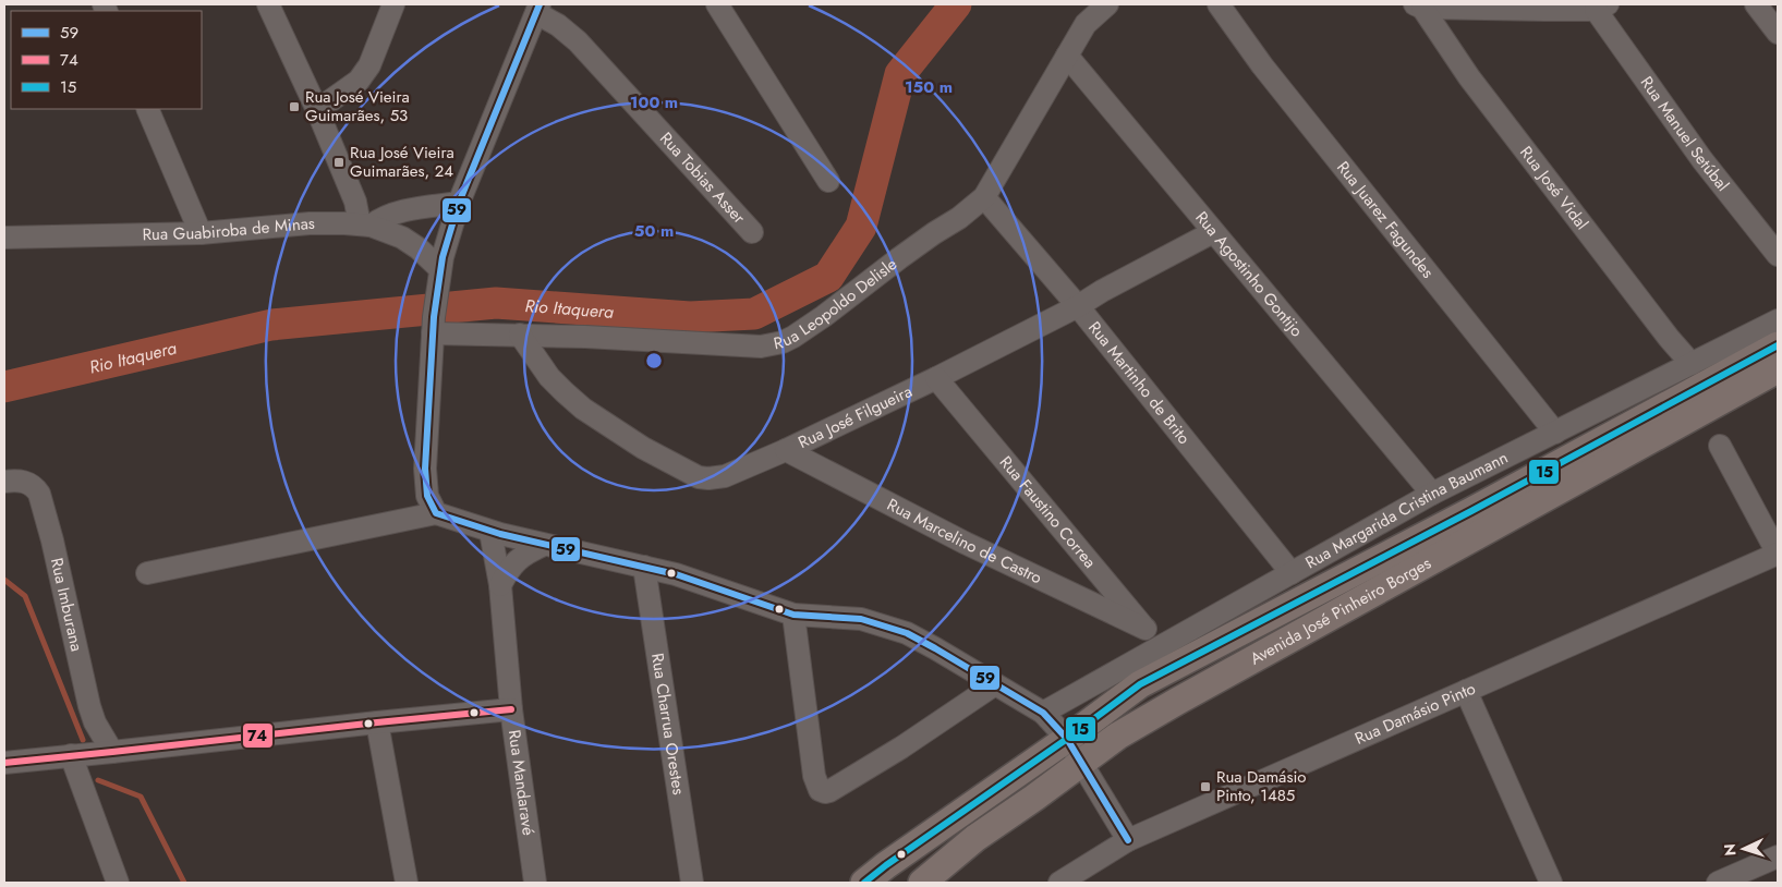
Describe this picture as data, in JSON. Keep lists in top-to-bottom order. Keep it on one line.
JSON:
{"streets":{"main road":["Avenida José Pinheiro Borges"],"street":["Rua Manuel Setúbal","Rua Tobias Asser","Rua José Vidal","Rua Juarez Fagundes","Rua Guabiroba de Minas","Rua Agostinho Gontijo","Rua Leopoldo Delisle","Rua Martinho de Brito","Rua José Filgueira","Rua Margarida Cristina Baumann","Rua Faustino Correa","Rua Marcelino de Castro","Rua Imburana","Rua Damásio Pinto","Rua Charrua Orestes","Rua Mandaravé"]},"crossings":[["Rua José Vidal","Rua Margarida Cristina Baumann"],["Rua Juarez Fagundes","Rua Margarida Cristina Baumann"],["Rua Agostinho Gontijo","Rua Leopoldo Delisle"],["Rua Agostinho Gontijo","Rua José Filgueira"],["Rua Agostinho Gontijo","Rua Margarida Cristina Baumann"],["Rua Leopoldo Delisle","Rua Martinho de Brito"],["Rua Leopoldo Delisle","Rua José Filgueira"],["Rua Martinho de Brito","Rua José Filgueira"],["Rua Martinho de Brito","Rua Margarida Cristina Baumann"],["Rua José Filgueira","Rua Faustino Correa"],["Rua José Filgueira","Rua Marcelino de Castro"],["Rua Margarida Cristina Baumann","Rua Faustino Correa"],["Rua Faustino Correa","Rua Marcelino de Castro"]],"water":["Rio Itaquera"],"places":{"transit":["Rua José Vieira Guimarães, 53","Rua José Vieira Guimarães, 24","Rua Damásio Pinto, 1485"]},"lines":["transit line 59","transit line 15","transit line 74"],"legend":["59","74","15"],"north":"left","rings":["150 m","100 m","50 m"]}
